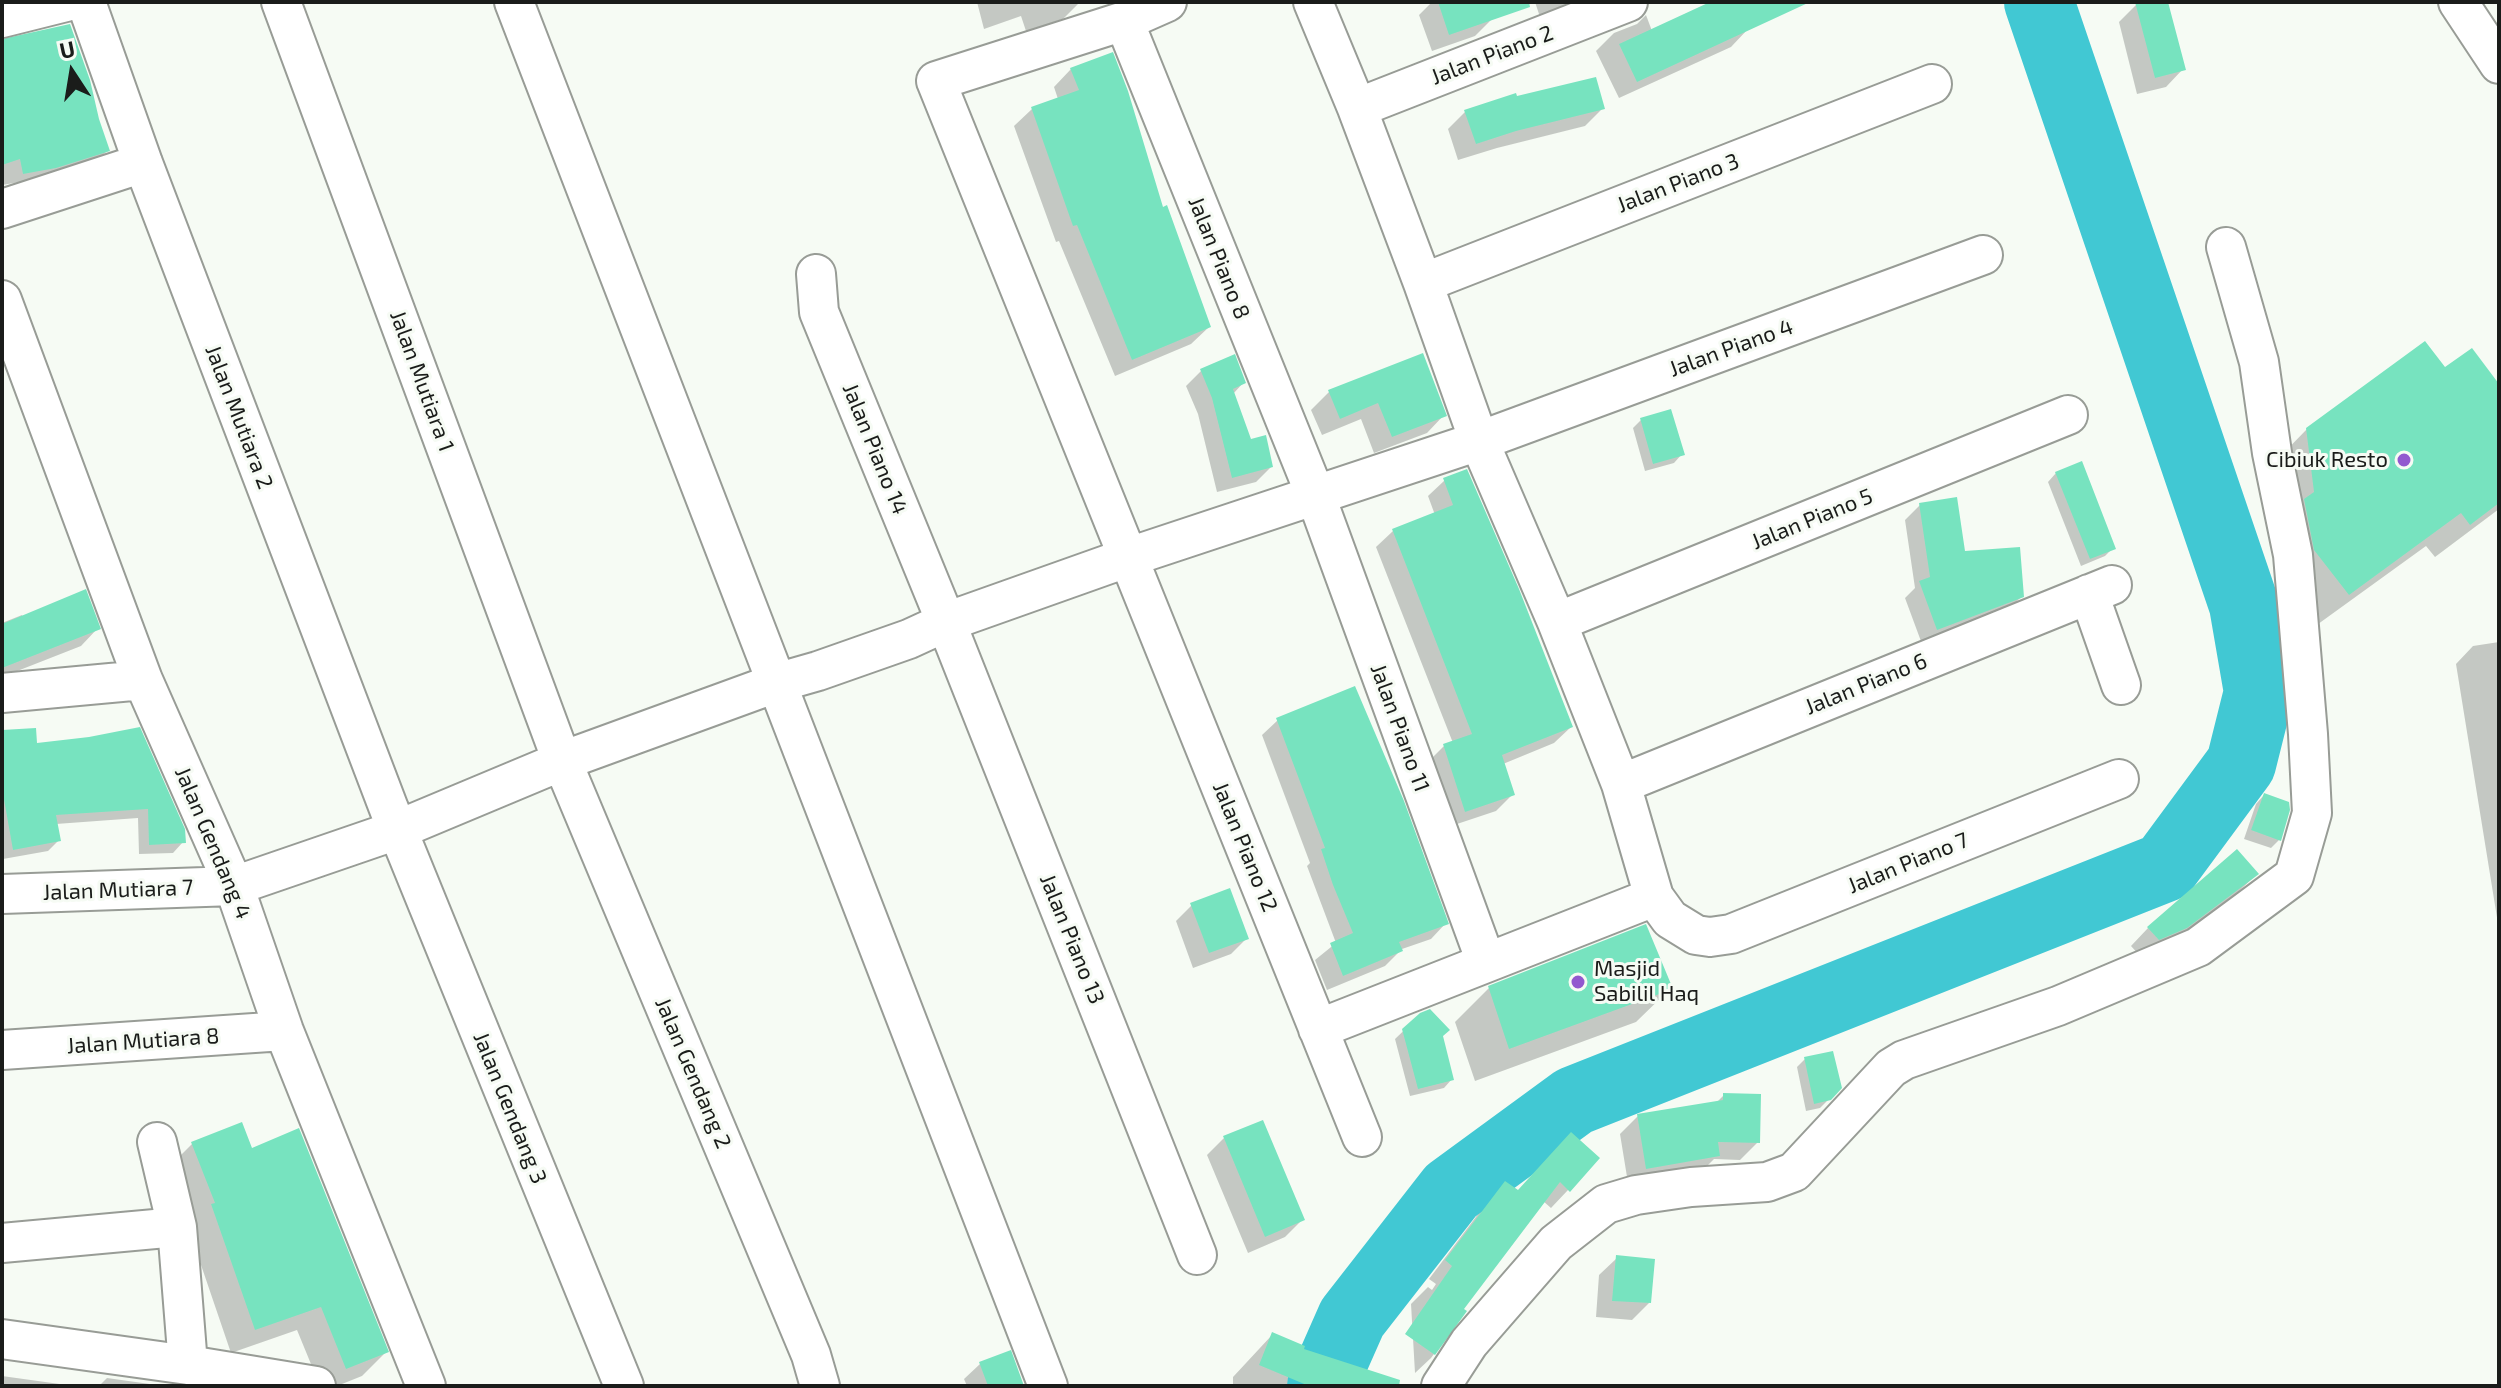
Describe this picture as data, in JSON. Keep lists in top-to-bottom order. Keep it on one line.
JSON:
{"streets":{"street":["Jalan Piano 2","Jalan Piano 3","Jalan Piano 8","Jalan Piano 4","Jalan Mutiara 1","Jalan Mutiara 2","Jalan Piano 14","Jalan Piano 5","Jalan Piano 6","Jalan Piano 11","Jalan Gendang 4","Jalan Piano 12","Jalan Piano 7","Jalan Mutiara 7","Jalan Piano 13","Jalan Mutiara 8","Jalan Gendang 2","Jalan Gendang 3"]},"crossings":[["Jalan Piano 8","Jalan Piano 4"],["Jalan Piano 8","Jalan Piano 11"],["Jalan Piano 8","Jalan Piano 12"],["Jalan Piano 4","Jalan Piano 14"],["Jalan Piano 4","Jalan Piano 11"],["Jalan Piano 4","Jalan Piano 12"],["Jalan Piano 4","Jalan Mutiara 7"],["Jalan Piano 4","Jalan Piano 13"],["Jalan Mutiara 1","Jalan Mutiara 7"],["Jalan Mutiara 1","Jalan Gendang 2"],["Jalan Mutiara 2","Jalan Mutiara 7"],["Jalan Mutiara 2","Jalan Gendang 3"],["Jalan Piano 14","Jalan Piano 13"],["Jalan Gendang 4","Jalan Mutiara 7"],["Jalan Gendang 4","Jalan Mutiara 8"],["Jalan Mutiara 7","Jalan Gendang 2"],["Jalan Mutiara 7","Jalan Gendang 3"]],"places":["Cibiuk Resto","Masjid Sabilil Haq"],"north":"top"}
